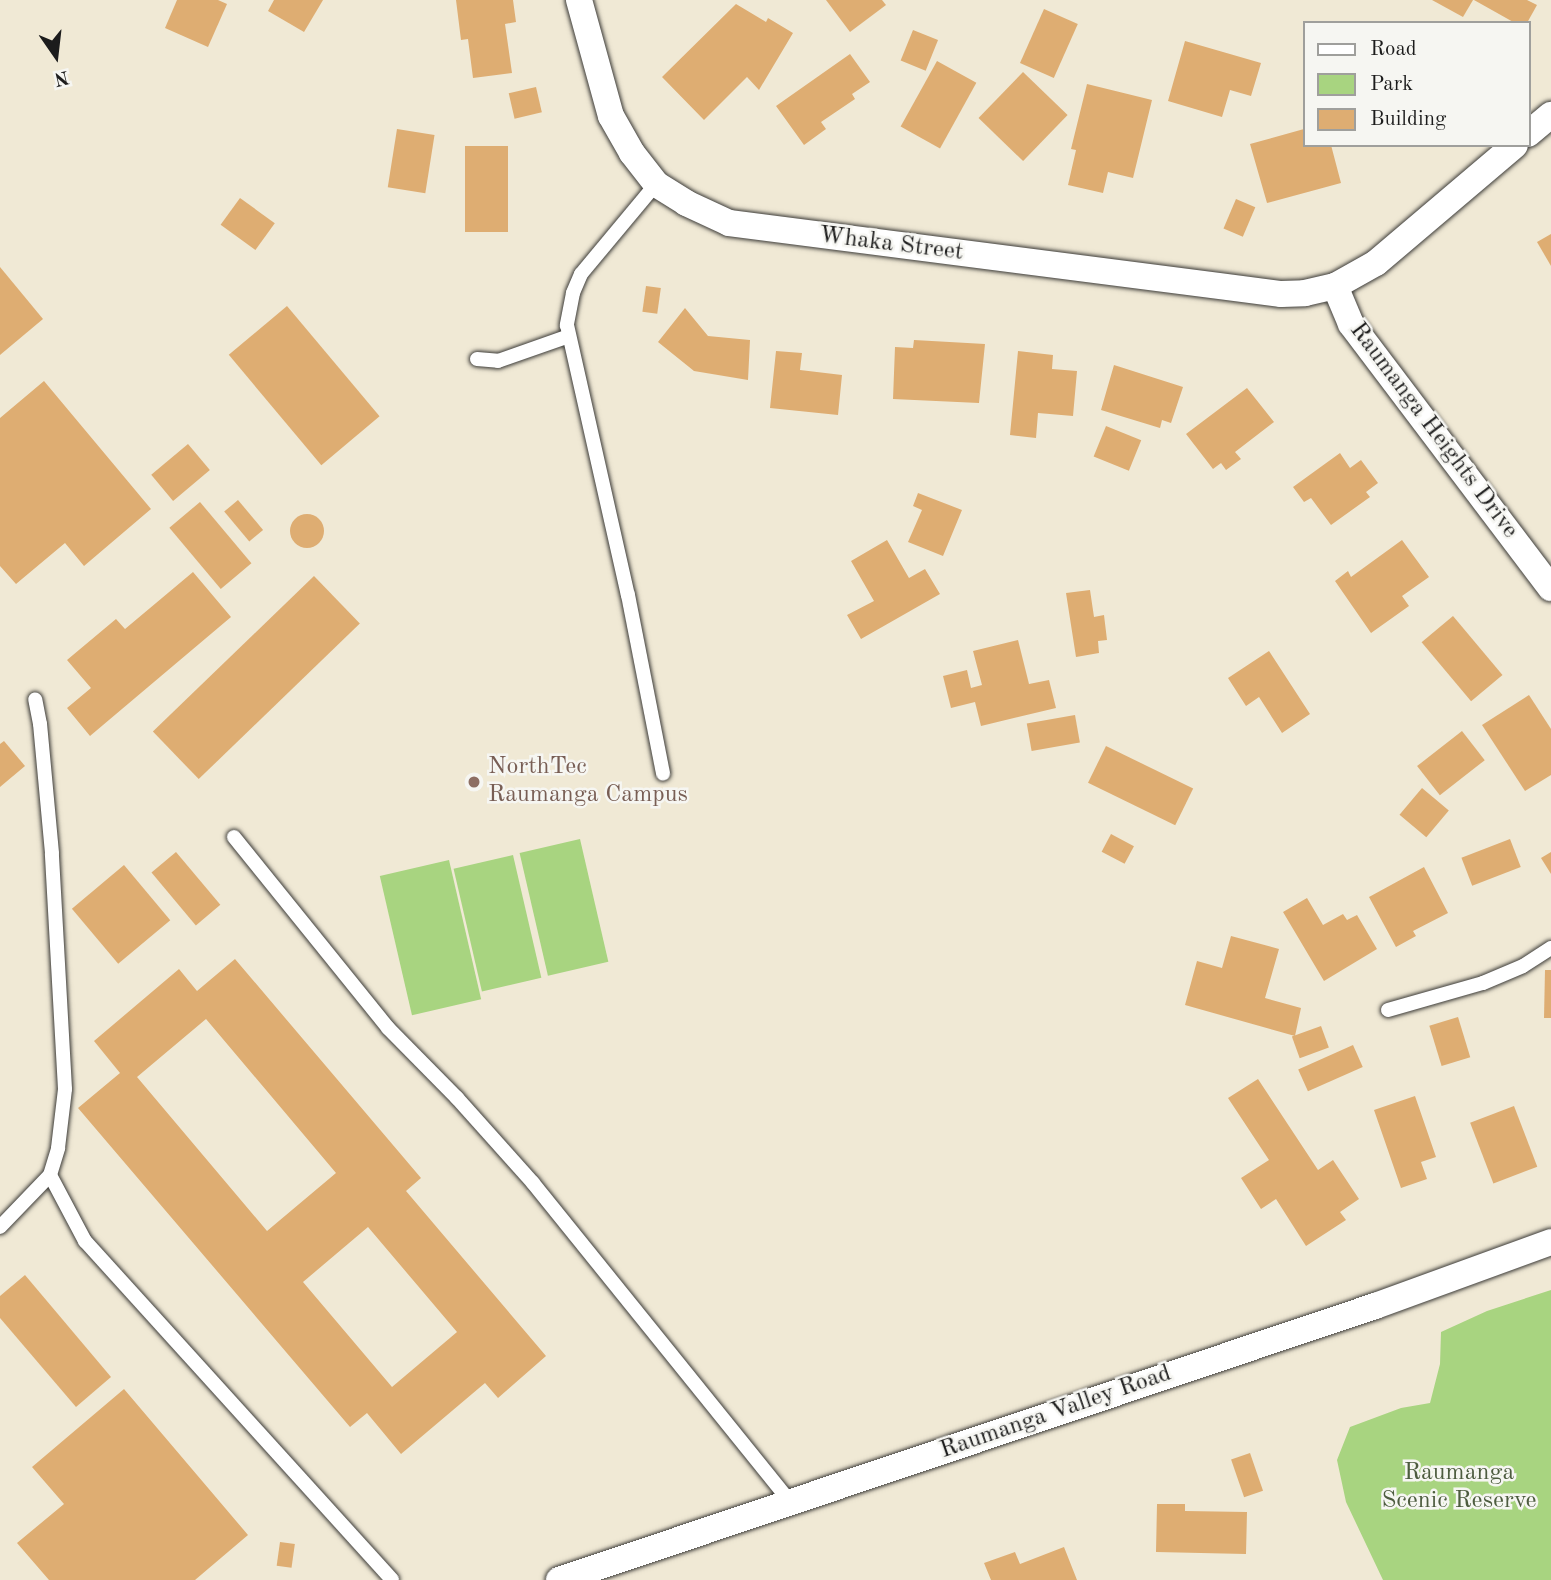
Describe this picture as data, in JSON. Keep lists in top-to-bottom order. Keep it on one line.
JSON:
{"streets":{"street":["Whaka Street","Raumanga Heights Drive","Raumanga Valley Road"]},"crossings":[["Whaka Street","Raumanga Heights Drive"]],"parks":["Raumanga Scenic Reserve"],"places":["NorthTec Raumanga Campus"],"legend":["Road","Park","Building"],"north":"bottom"}
